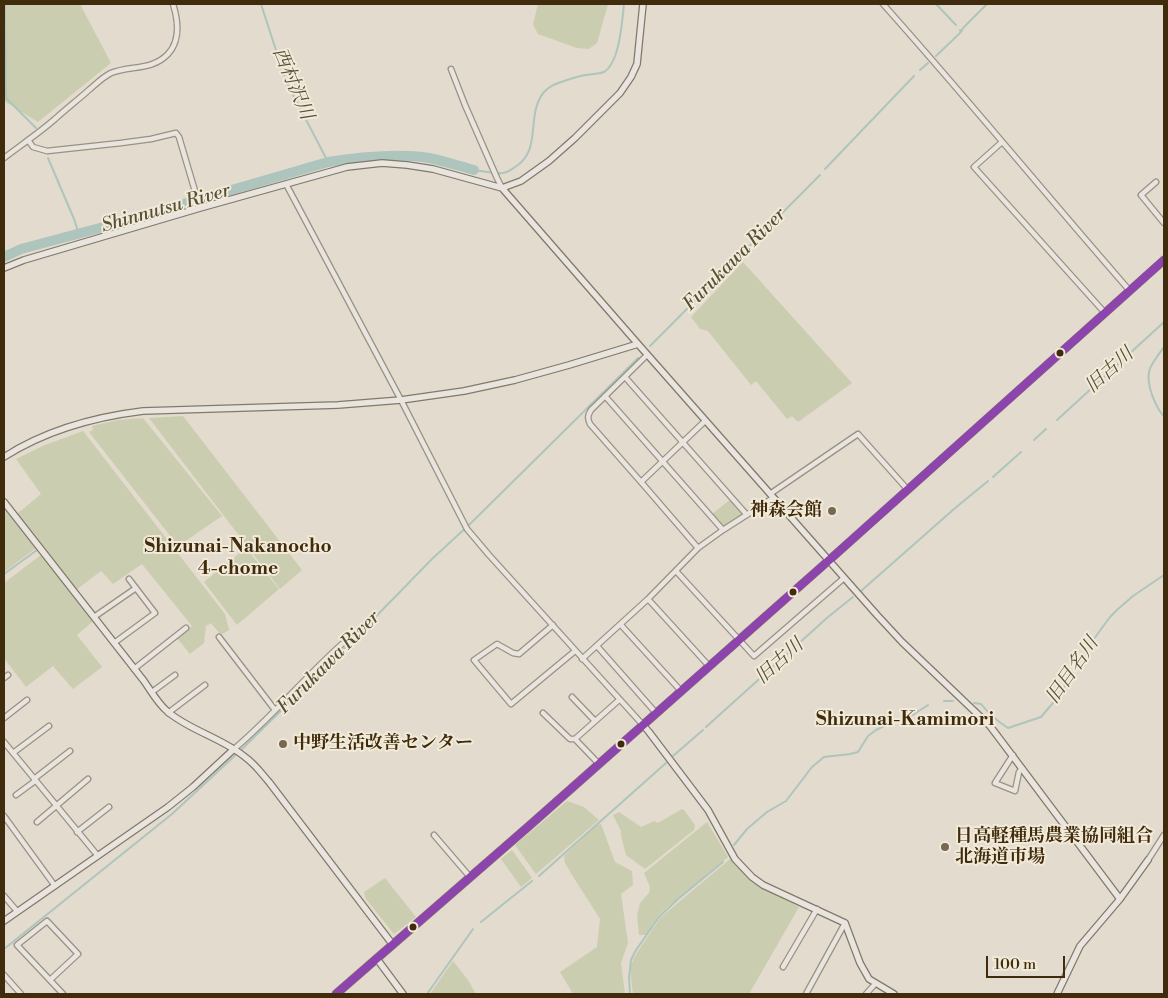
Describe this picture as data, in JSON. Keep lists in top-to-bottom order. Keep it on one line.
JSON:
{"districts":["Shizunai-Nakanocho 4-chome","Shizunai-Kamimori"],"water":["西村沢川","Shinnutsu River","Furukawa River","旧古川","旧目名川"],"places":["神森会館","中野生活改善センター","日高軽種馬農業協同組合 北海道市場"],"scale_bar":"100 m"}
